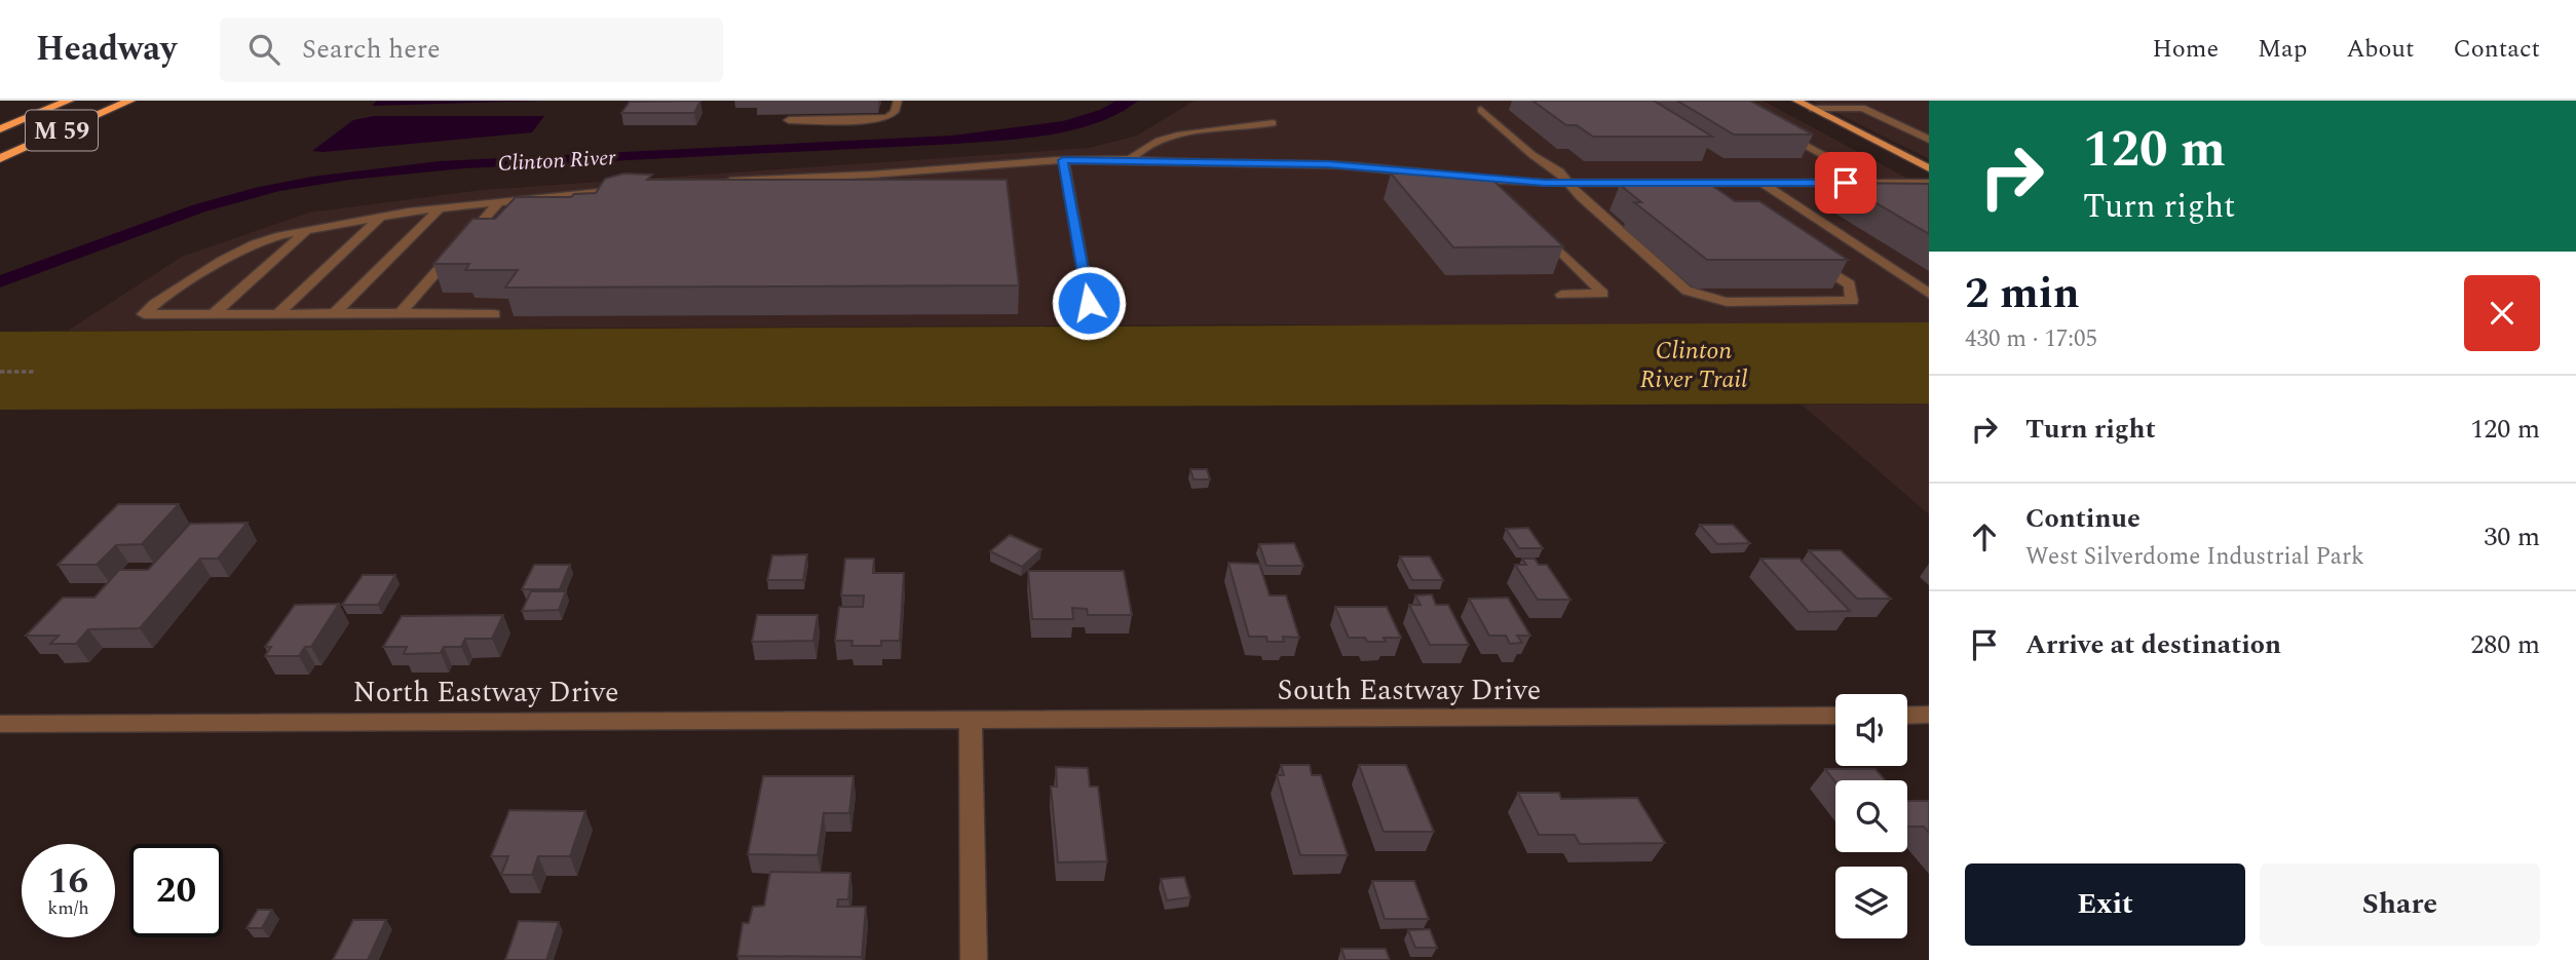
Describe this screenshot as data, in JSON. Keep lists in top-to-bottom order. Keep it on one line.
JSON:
{"streets":{"highway":["M 59"],"street":["South Eastway Drive","North Eastway Drive"]},"crossings":[["South Eastway Drive","North Eastway Drive"]],"water":["Clinton River"],"parks":["Clinton River Trail"],"page":{"header":"Headway","search":"Search here","nav":["Home","Map","About","Contact"],"turn":["120 m","Turn right"],"heading":["2 min","430 m · 17:05"],"list":[{"name":"Turn right","value":"120 m"},{"name":"Continue","note":"West Silverdome Industrial Park","value":"30 m"},{"name":"Arrive at destination","value":"280 m"}],"speed":"16 km/h","limit":"20","buttons":["Exit","Share"]}}
